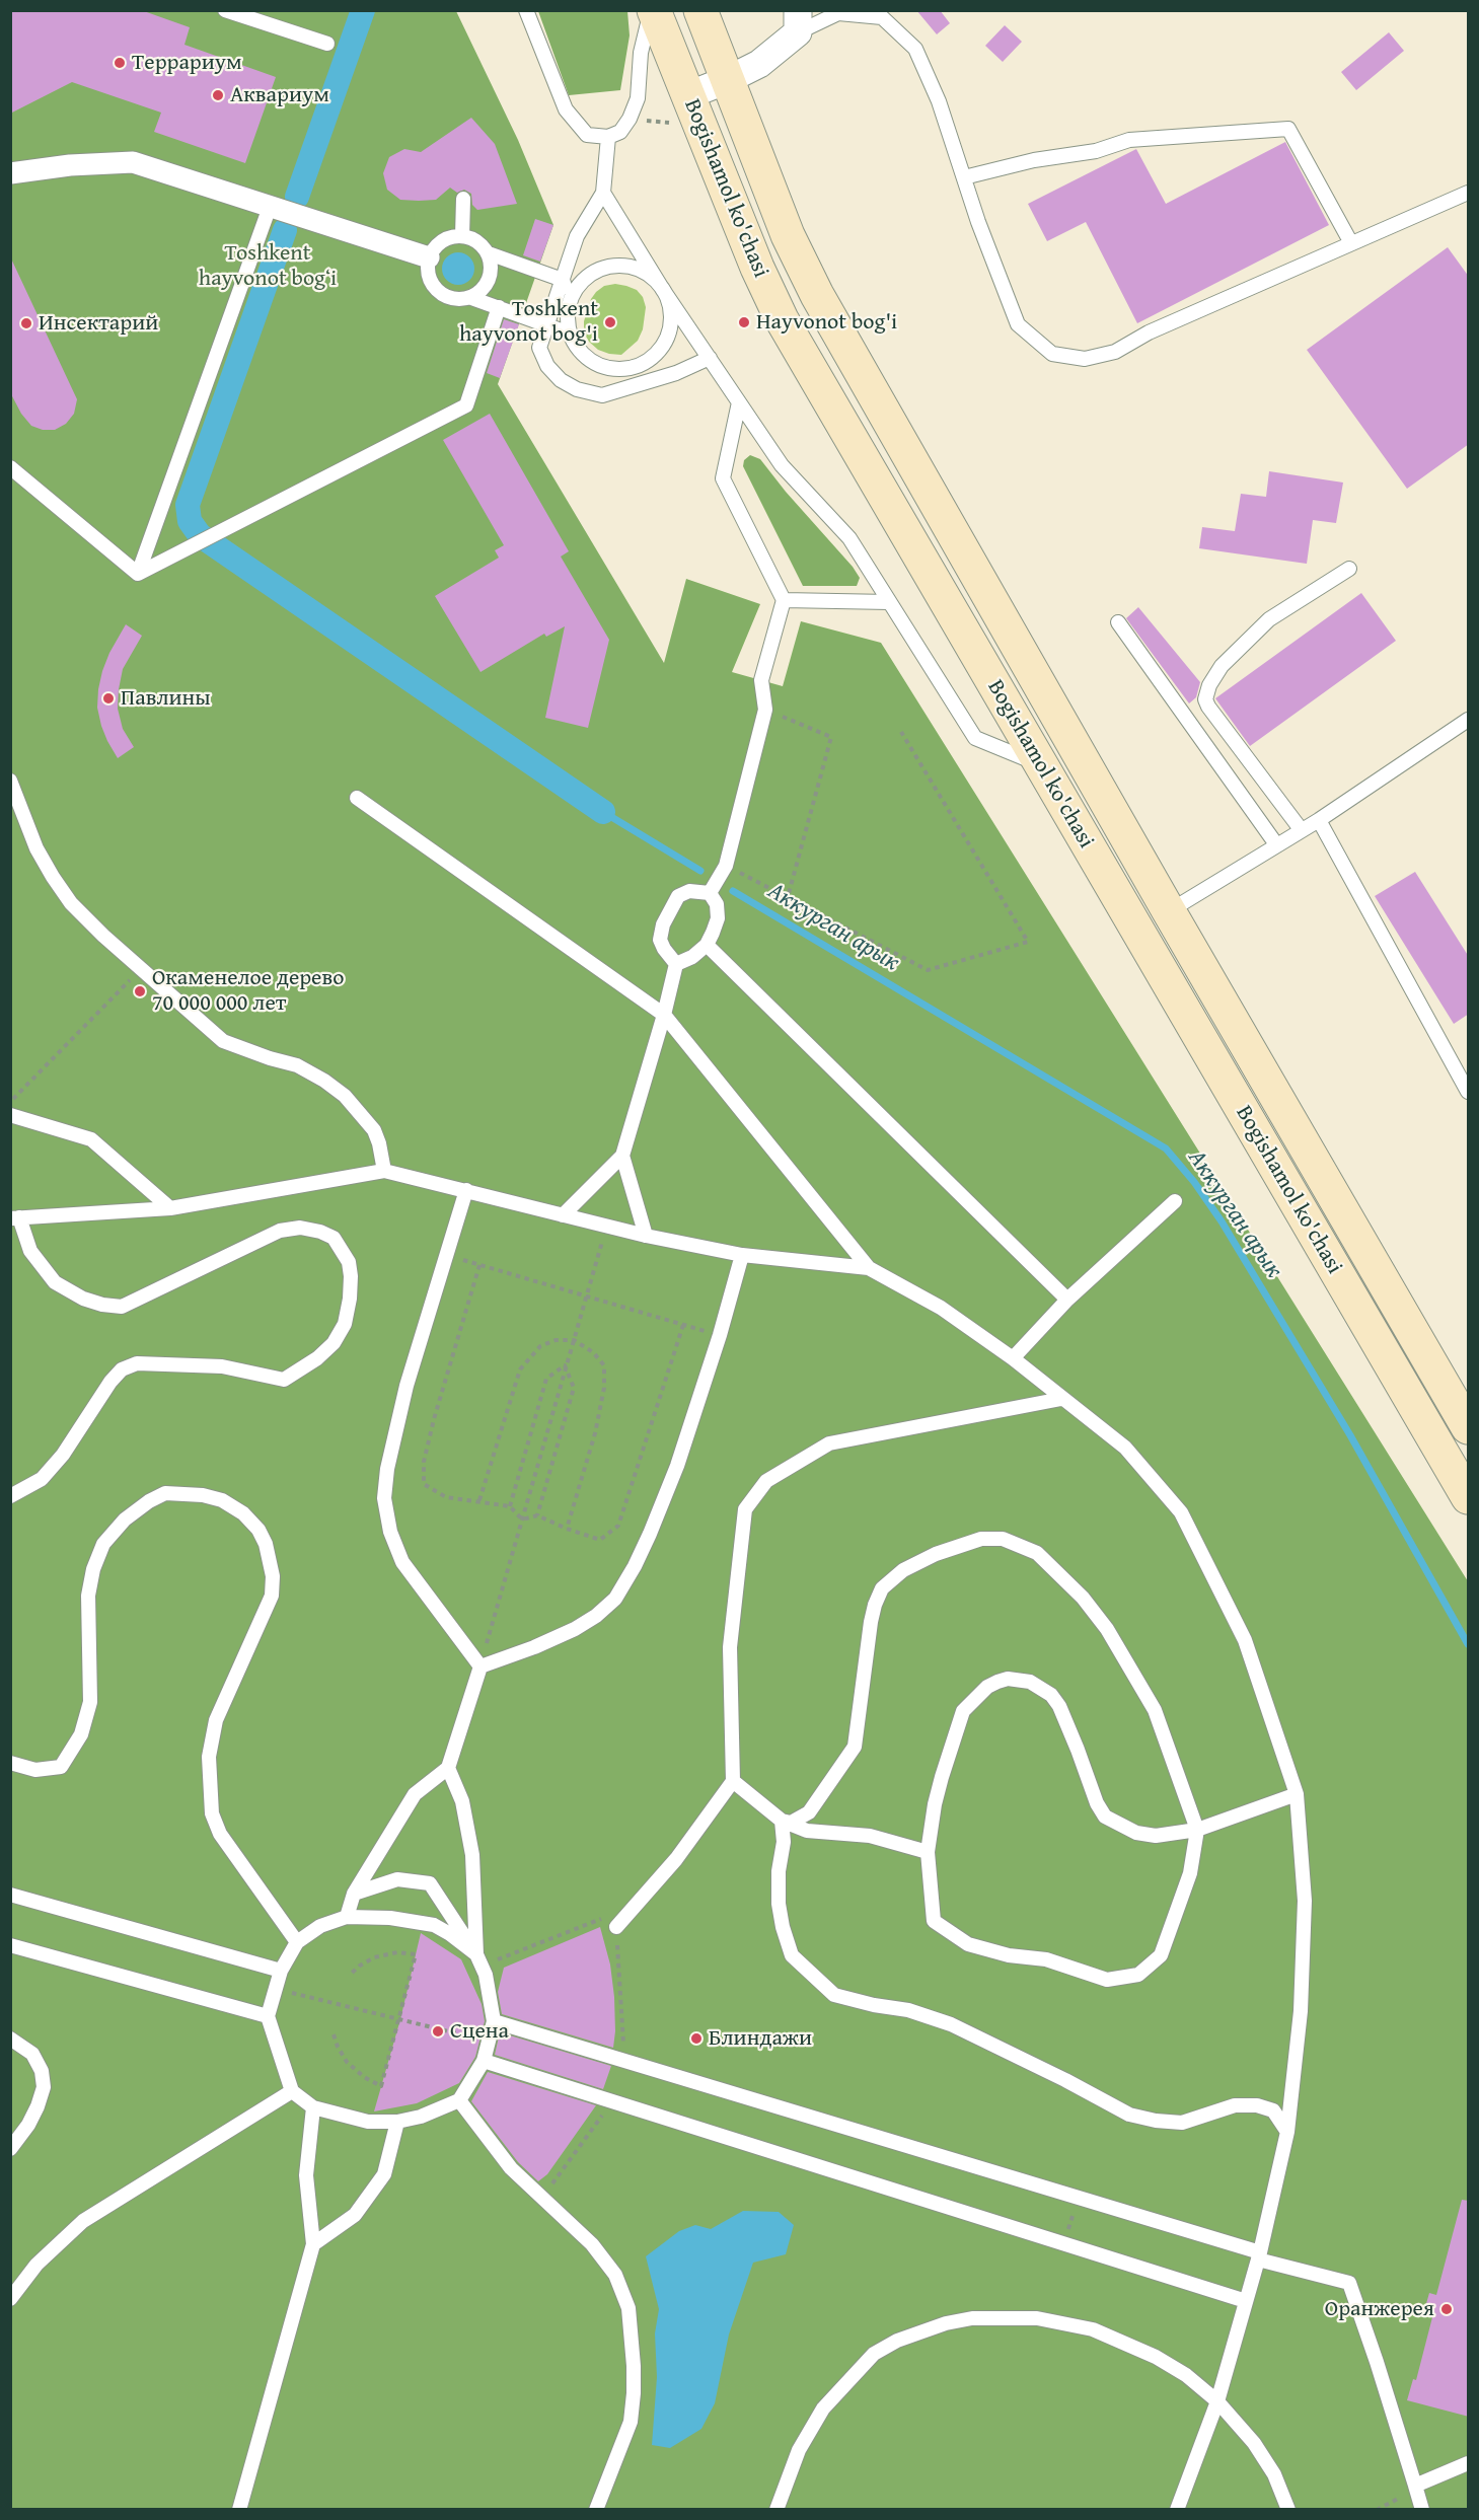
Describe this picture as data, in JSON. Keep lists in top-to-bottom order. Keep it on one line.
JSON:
{"streets":{"main road":["Bogishamol ko'chasi"]},"water":["Аккурган арык"],"parks":["Toshkent hayvonot bogʻi"],"places":["Террариум","Аквариум","Toshkent hayvonot bog'i","Hayvonot bog'i","Инсектарий","Павлины","Окаменелое дерево 70 000 000 лет","Сцена","Блиндажи","Оранжерея"]}
